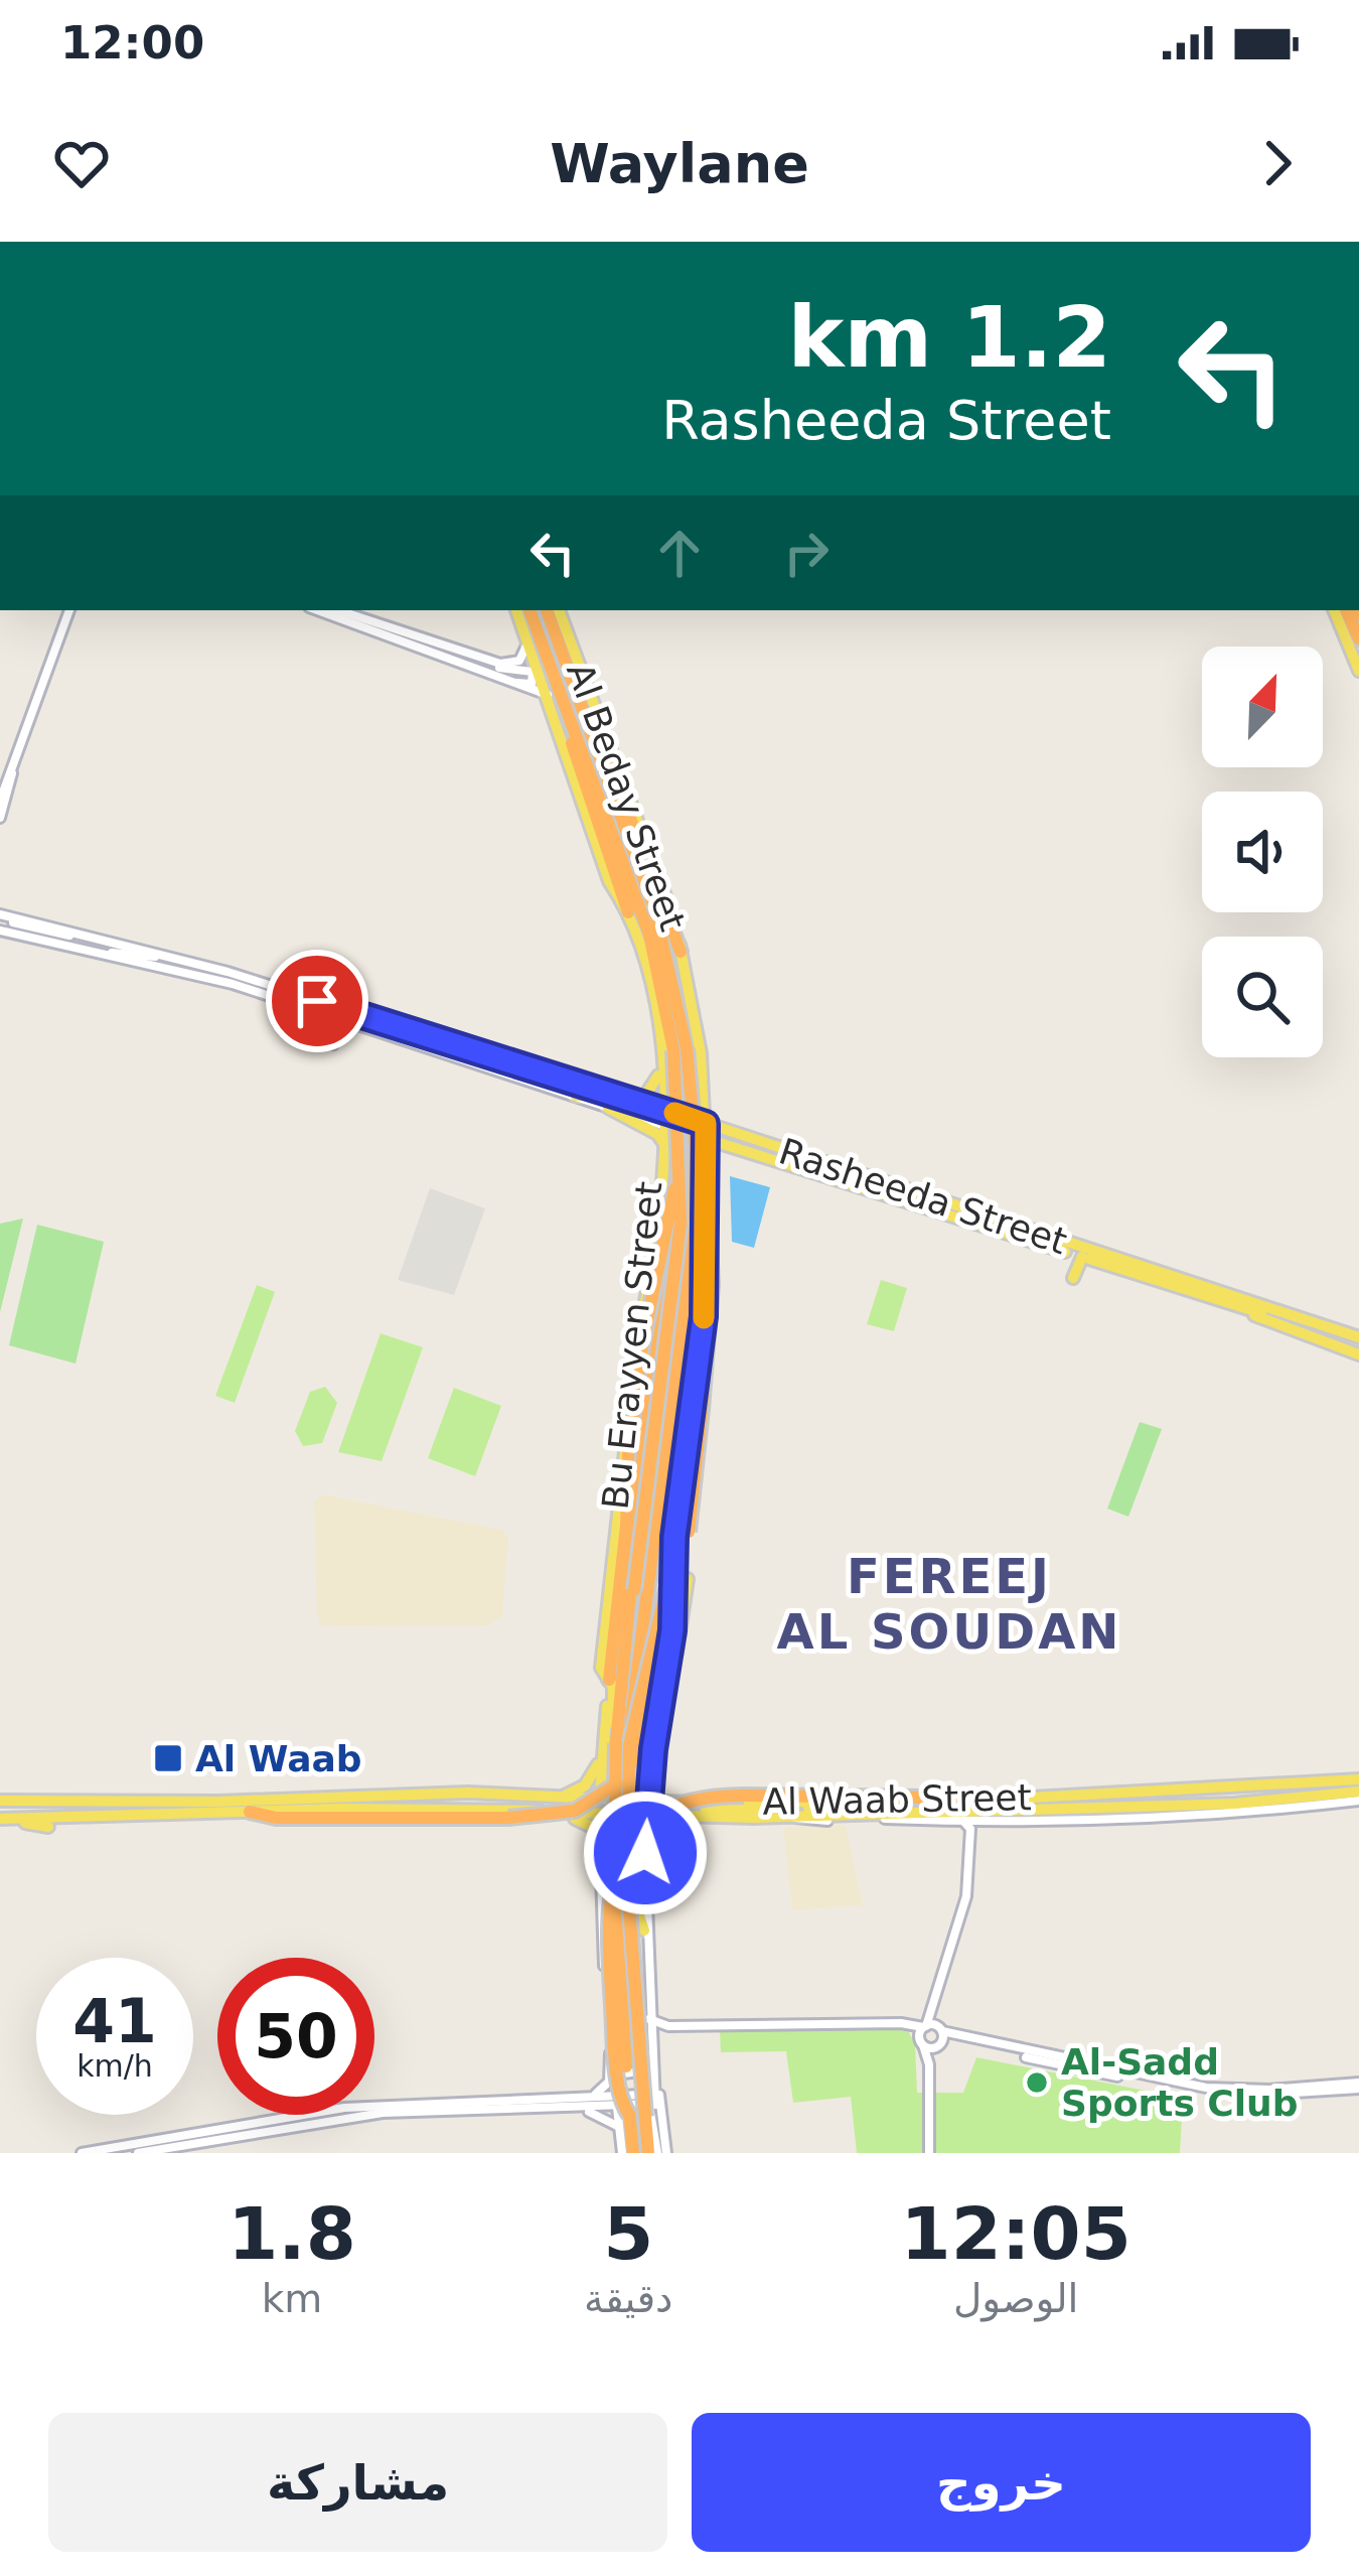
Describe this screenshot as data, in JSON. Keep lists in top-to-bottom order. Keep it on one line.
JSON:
{"streets":{"highway":["Bu Erayyen Street"],"main road":["Al Beday Street","Rasheeda Street","Al Waab Street"]},"crossings":[["Al Beday Street","Rasheeda Street"],["Al Beday Street","Bu Erayyen Street"],["Rasheeda Street","Bu Erayyen Street"]],"districts":["FEREEJ AL SOUDAN"],"places":{"transit":["Al Waab"],"other":["Al-Sadd Sports Club"]},"north":"top right","page":{"status":"12:00","header":"Waylane","turn":["1.2 km","Rasheeda Street"],"speed":"41 km/h","limit":"50","eta":["12:05","الوصول","5","دقيقة","1.8","km"],"buttons":["خروج","مشاركة"]}}
